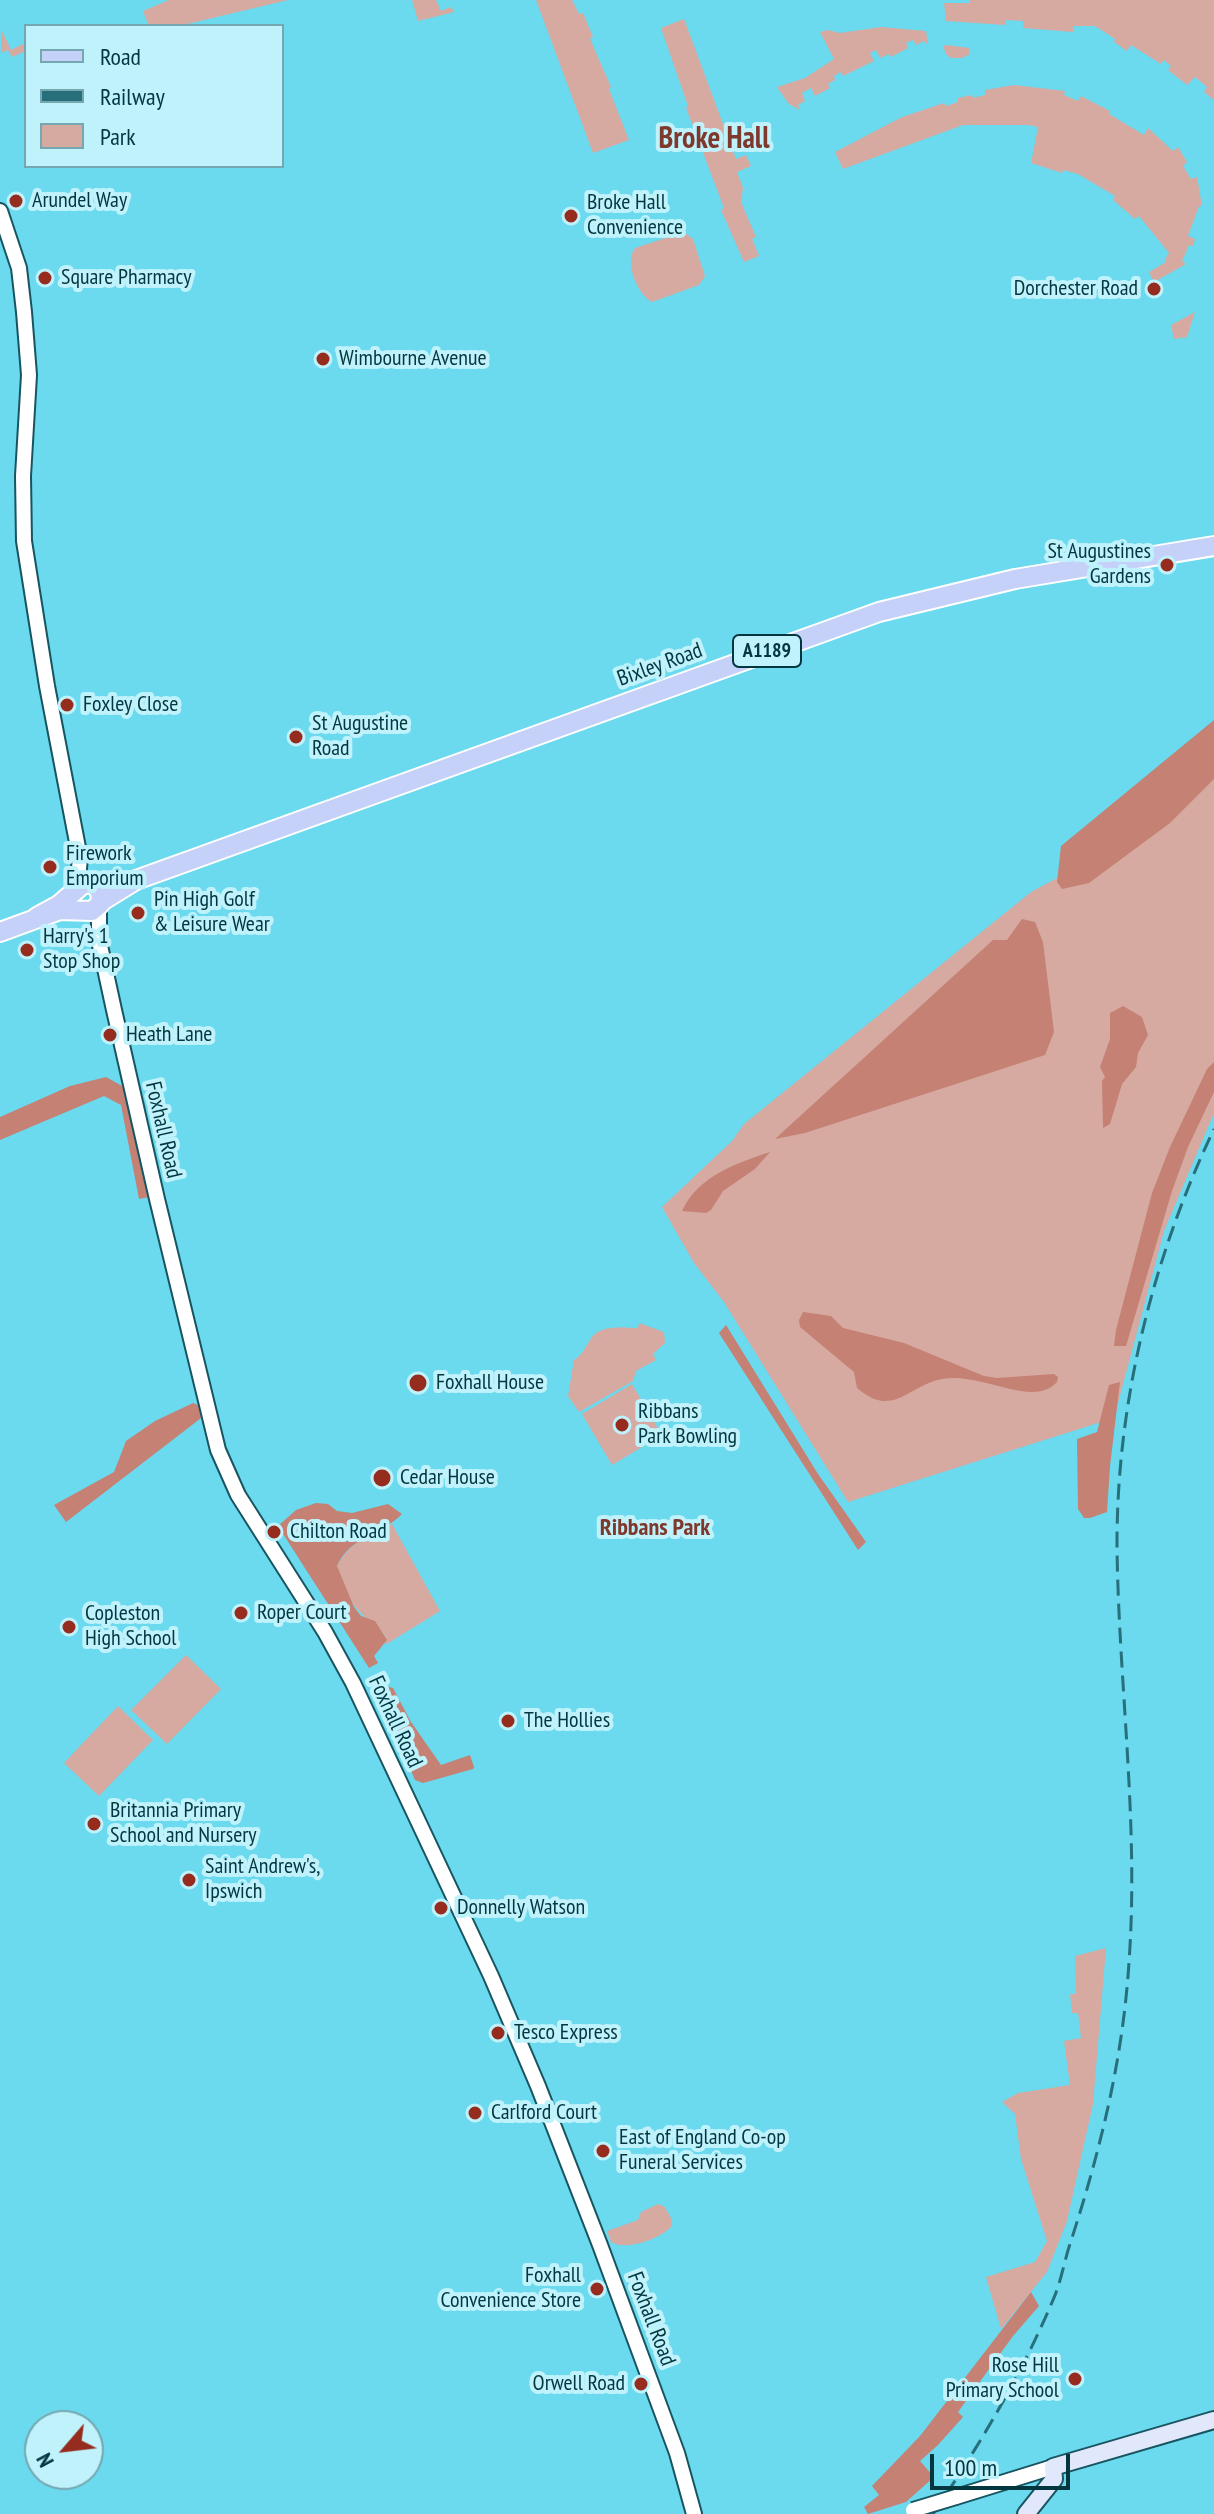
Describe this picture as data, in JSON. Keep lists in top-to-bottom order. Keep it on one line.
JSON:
{"streets":{"main road":["A1189","Bixley Road"],"street":["Foxhall Road"]},"crossings":[["Bixley Road","Foxhall Road"]],"districts":["Broke Hall","Ribbans Park"],"places":["Arundel Way","Broke Hall Convenience","Square Pharmacy","Dorchester Road","Wimbourne Avenue","St Augustines Gardens","Foxley Close","St Augustine Road","Firework Emporium","Pin High Golf & Leisure Wear","Harry's 1 Stop Shop","Heath Lane","Foxhall House","Ribbans Park Bowling","Cedar House","Chilton Road","Roper Court","Copleston High School","The Hollies","Britannia Primary School and Nursery","Saint Andrew's, Ipswich","Donnelly Watson","Tesco Express","Carlford Court","East of England Co-op Funeral Services","Foxhall Convenience Store","Rose Hill Primary School","Orwell Road"],"legend":["Road","Railway","Park"],"scale_bar":"100 m","north":"bottom left"}
